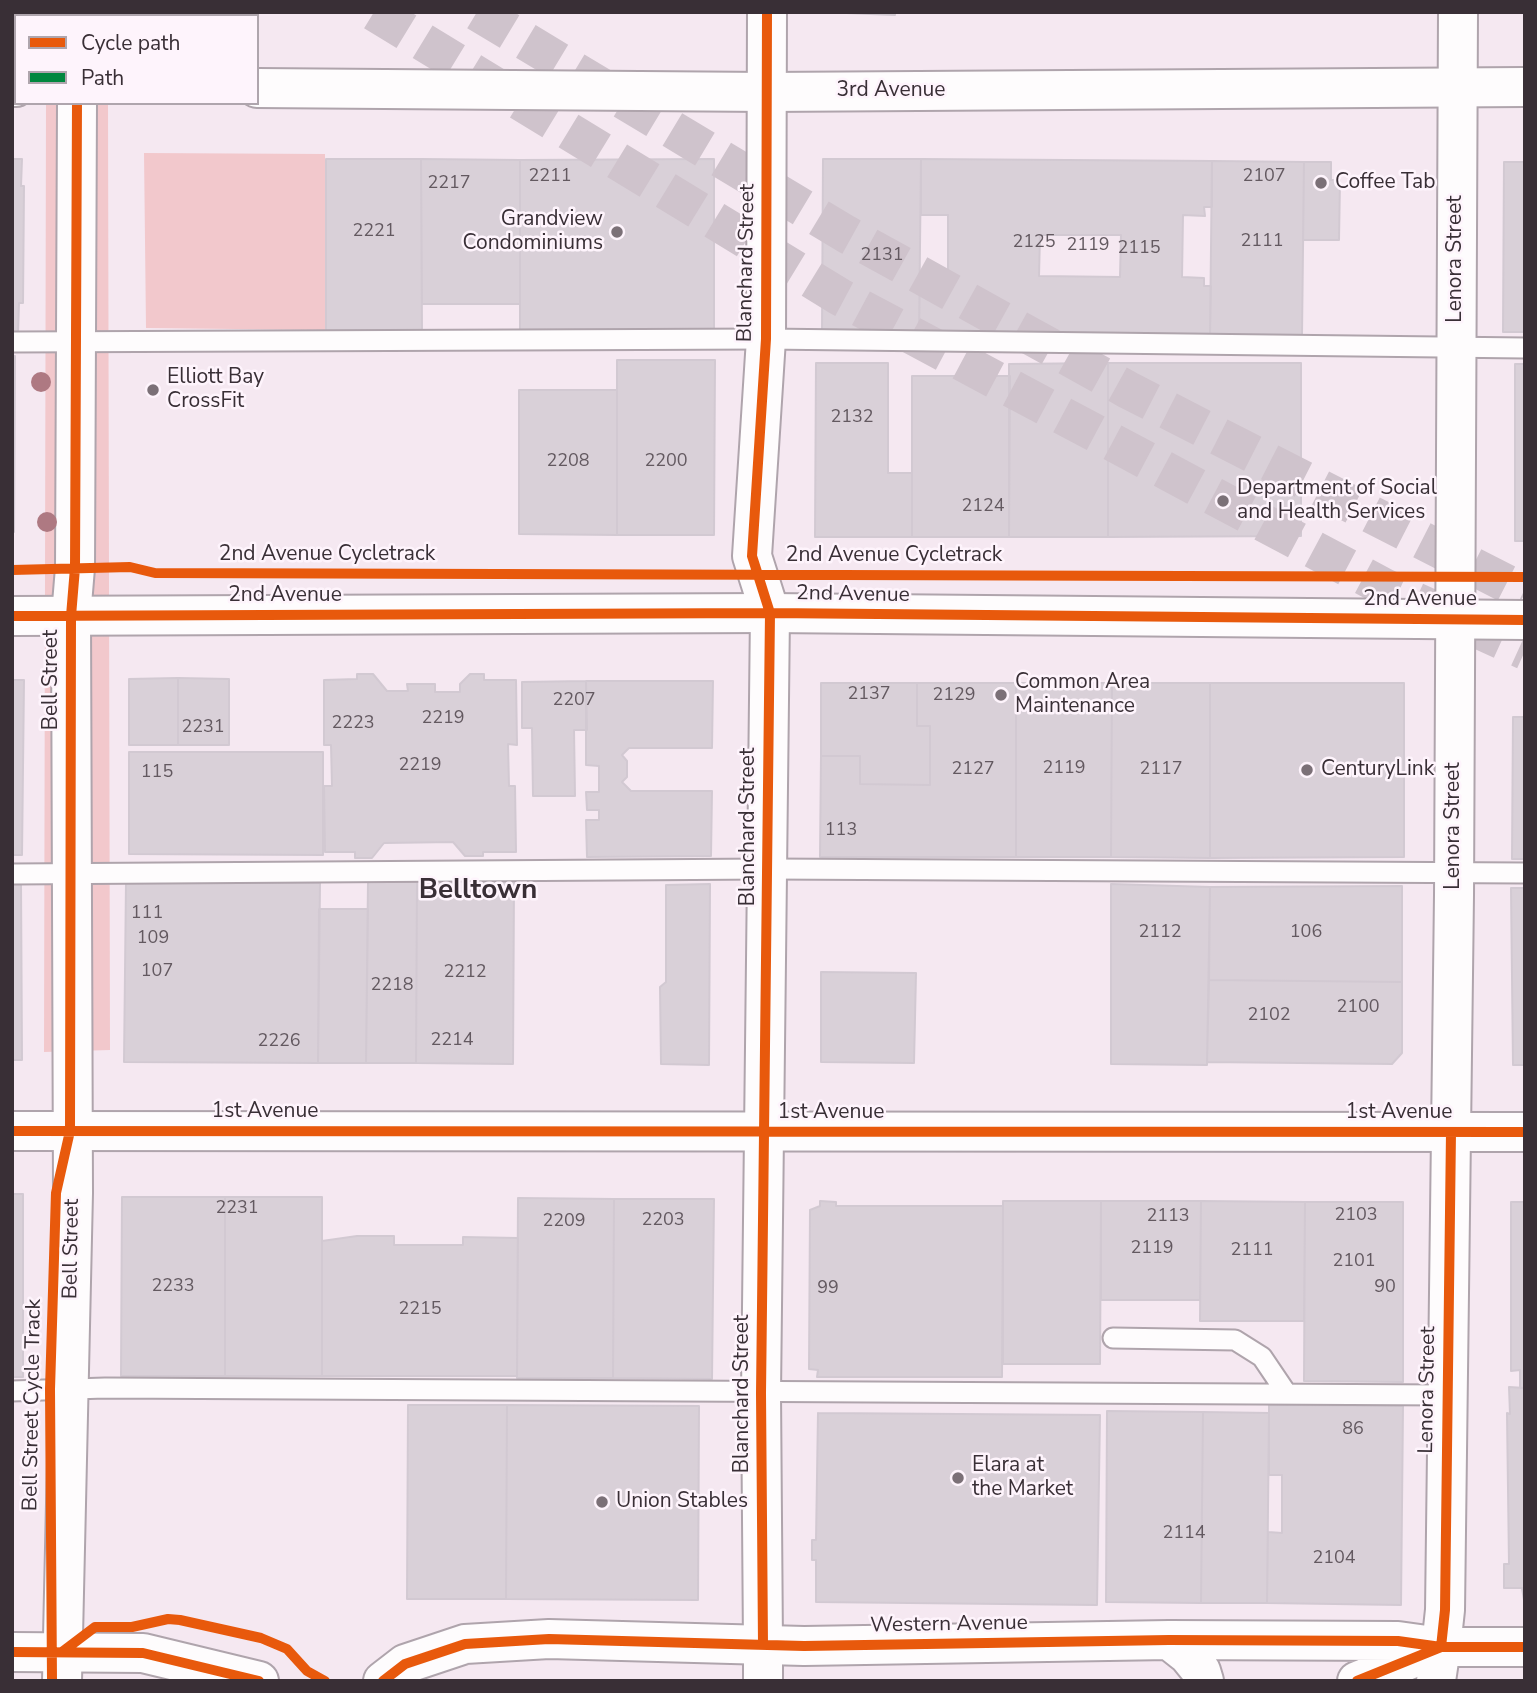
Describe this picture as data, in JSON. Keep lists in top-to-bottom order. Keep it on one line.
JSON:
{"streets":{"main road":["3rd Avenue","Lenora Street","Blanchard Street","2nd Avenue","Bell Street","1st Avenue","Western Avenue"],"cycle path":["2nd Avenue Cycletrack","Bell Street Cycle Track"]},"crossings":[["3rd Avenue","Lenora Street"],["3rd Avenue","Blanchard Street"],["Lenora Street","2nd Avenue"],["Lenora Street","1st Avenue"],["Lenora Street","Western Avenue"],["Blanchard Street","2nd Avenue"],["Blanchard Street","1st Avenue"],["Blanchard Street","Western Avenue"],["2nd Avenue","Bell Street"],["Bell Street","1st Avenue"]],"districts":["Belltown"],"places":["Coffee Tab","Grandview Condominiums","Elliott Bay CrossFit","Department of Social and Health Services","Common Area Maintenance","CenturyLink","Elara at the Market","Union Stables"],"house_numbers":["2211","2107","2217","2221","2111","2125","2119","2115","2131","2132","2208","2200","2124","2137","2129","2207","2219","2223","2231","2219","2119","2127","2117","115","113","111","2112","106","109","107","2212","2218","2100","2102","2214","2226","2231","2103","2113","2203","2209","2119","2111","2101","2233","90","99","2215","86","2114","2104"],"legend":["Cycle path","Path"]}
